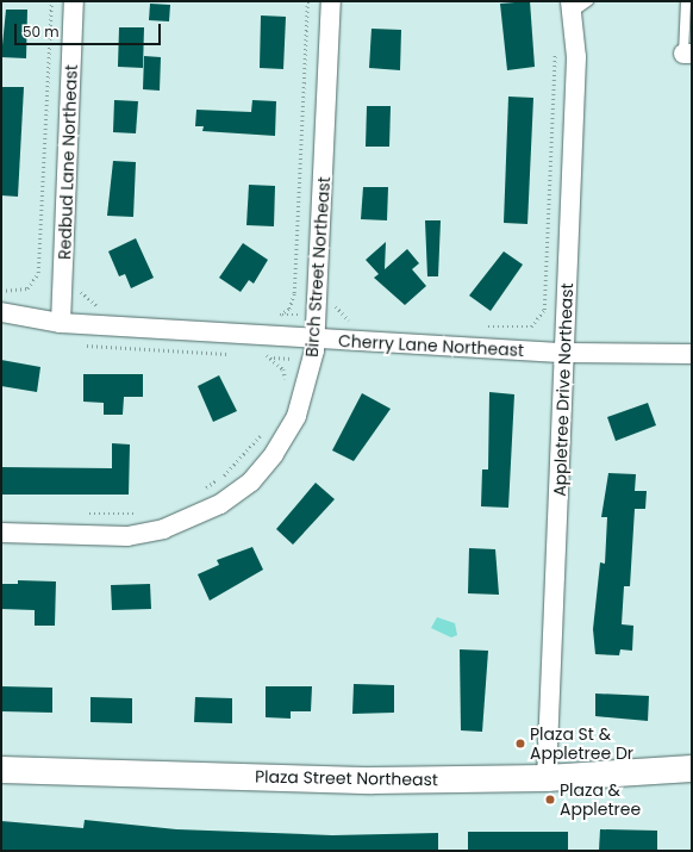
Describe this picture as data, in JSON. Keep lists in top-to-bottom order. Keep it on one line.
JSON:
{"streets":{"main road":["Plaza Street Northeast"],"street":["Redbud Lane Northeast","Birch Street Northeast","Cherry Lane Northeast","Appletree Drive Northeast"]},"crossings":[["Redbud Lane Northeast","Cherry Lane Northeast"],["Birch Street Northeast","Cherry Lane Northeast"],["Cherry Lane Northeast","Appletree Drive Northeast"],["Appletree Drive Northeast","Plaza Street Northeast"]],"places":["Plaza St & Appletree Dr","Plaza & Appletree"],"scale_bar":"50 m"}
